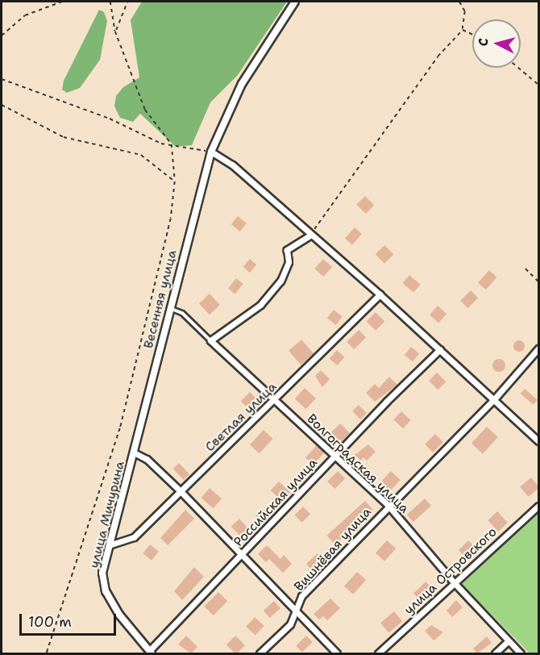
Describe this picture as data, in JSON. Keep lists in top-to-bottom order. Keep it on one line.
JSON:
{"streets":{"street":["Весенняя улица","Светлая улица","Волгоградская улица","Российская улица","улица Мичурина","Вишнёвая улица","улица Островского"]},"crossings":[["Весенняя улица","улица Мичурина"],["Светлая улица","Волгоградская улица"],["Светлая улица","улица Мичурина"],["Волгоградская улица","Российская улица"],["Волгоградская улица","Вишнёвая улица"],["Волгоградская улица","улица Островского"],["Российская улица","улица Мичурина"]],"scale_bar":"100 m","north":"left"}
